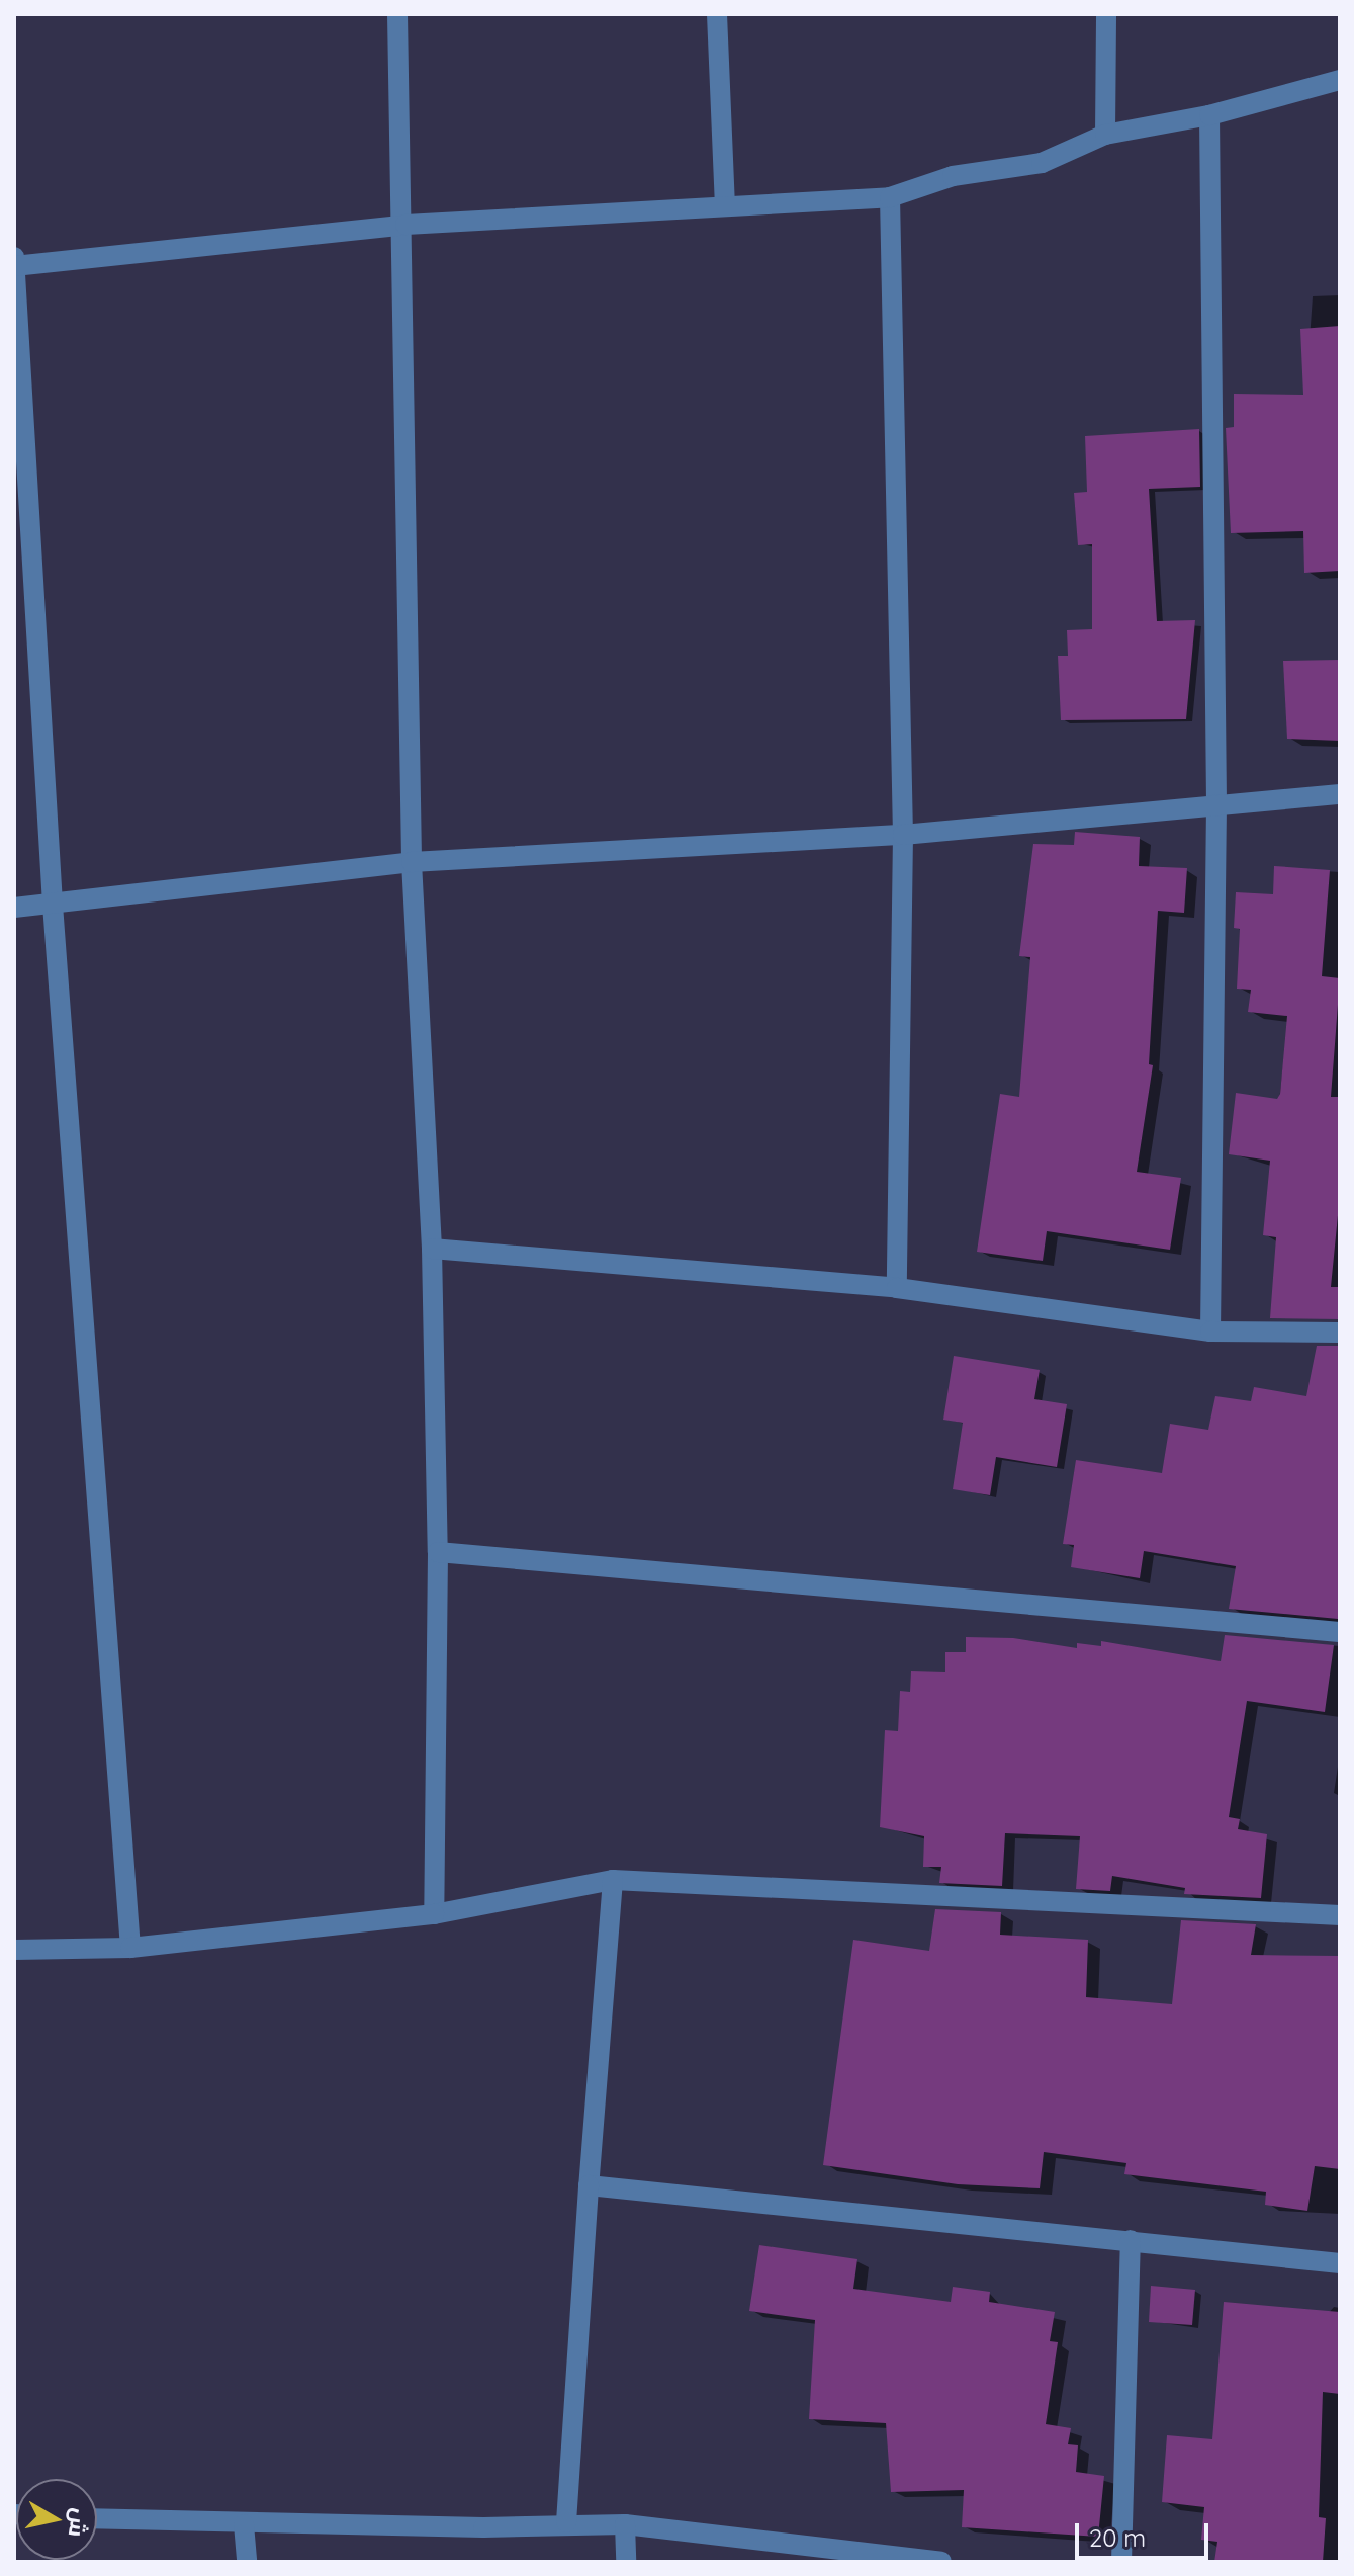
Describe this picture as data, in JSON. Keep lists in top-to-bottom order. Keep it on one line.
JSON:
{"scale_bar":"20 m","north":"right"}
